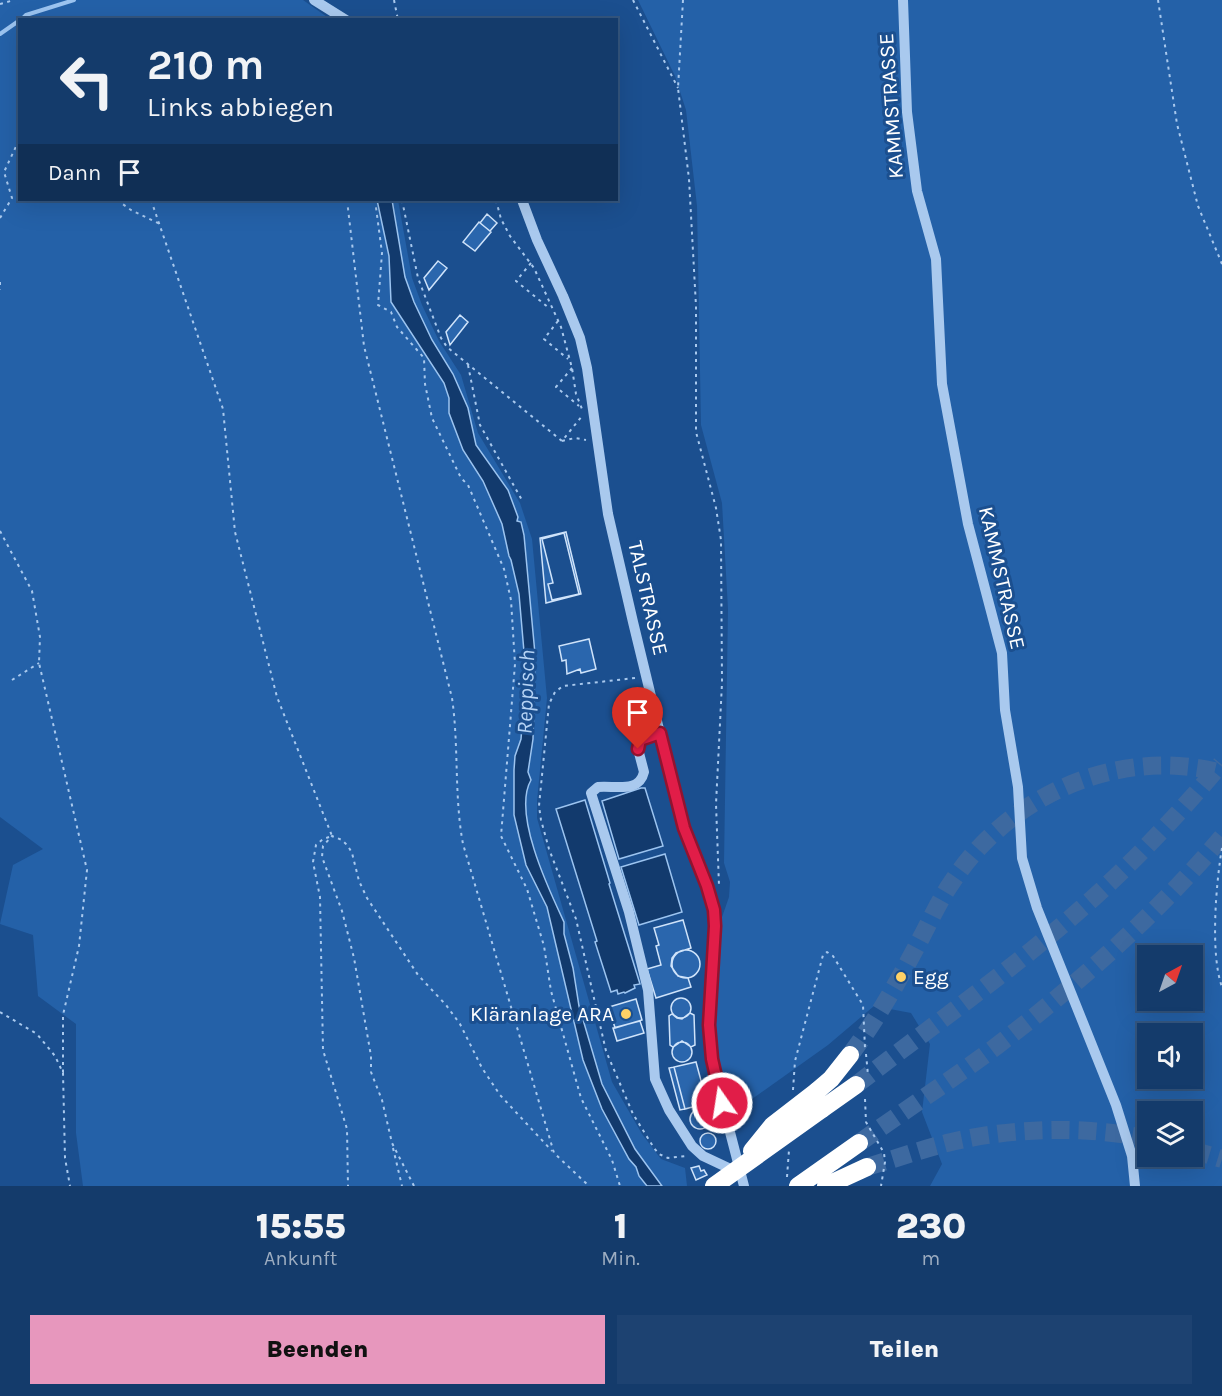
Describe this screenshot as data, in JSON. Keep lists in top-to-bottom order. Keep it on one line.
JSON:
{"streets":{"street":["KAMMSTRASSE","TALSTRASSE"]},"water":["Reppisch"],"places":["Egg","Kläranlage ARA"],"north":"top right","page":{"turn":["210 m","Links abbiegen"],"then":"Dann","eta":["15:55","Ankunft","1","Min.","230","m"],"buttons":["Beenden","Teilen"]}}
